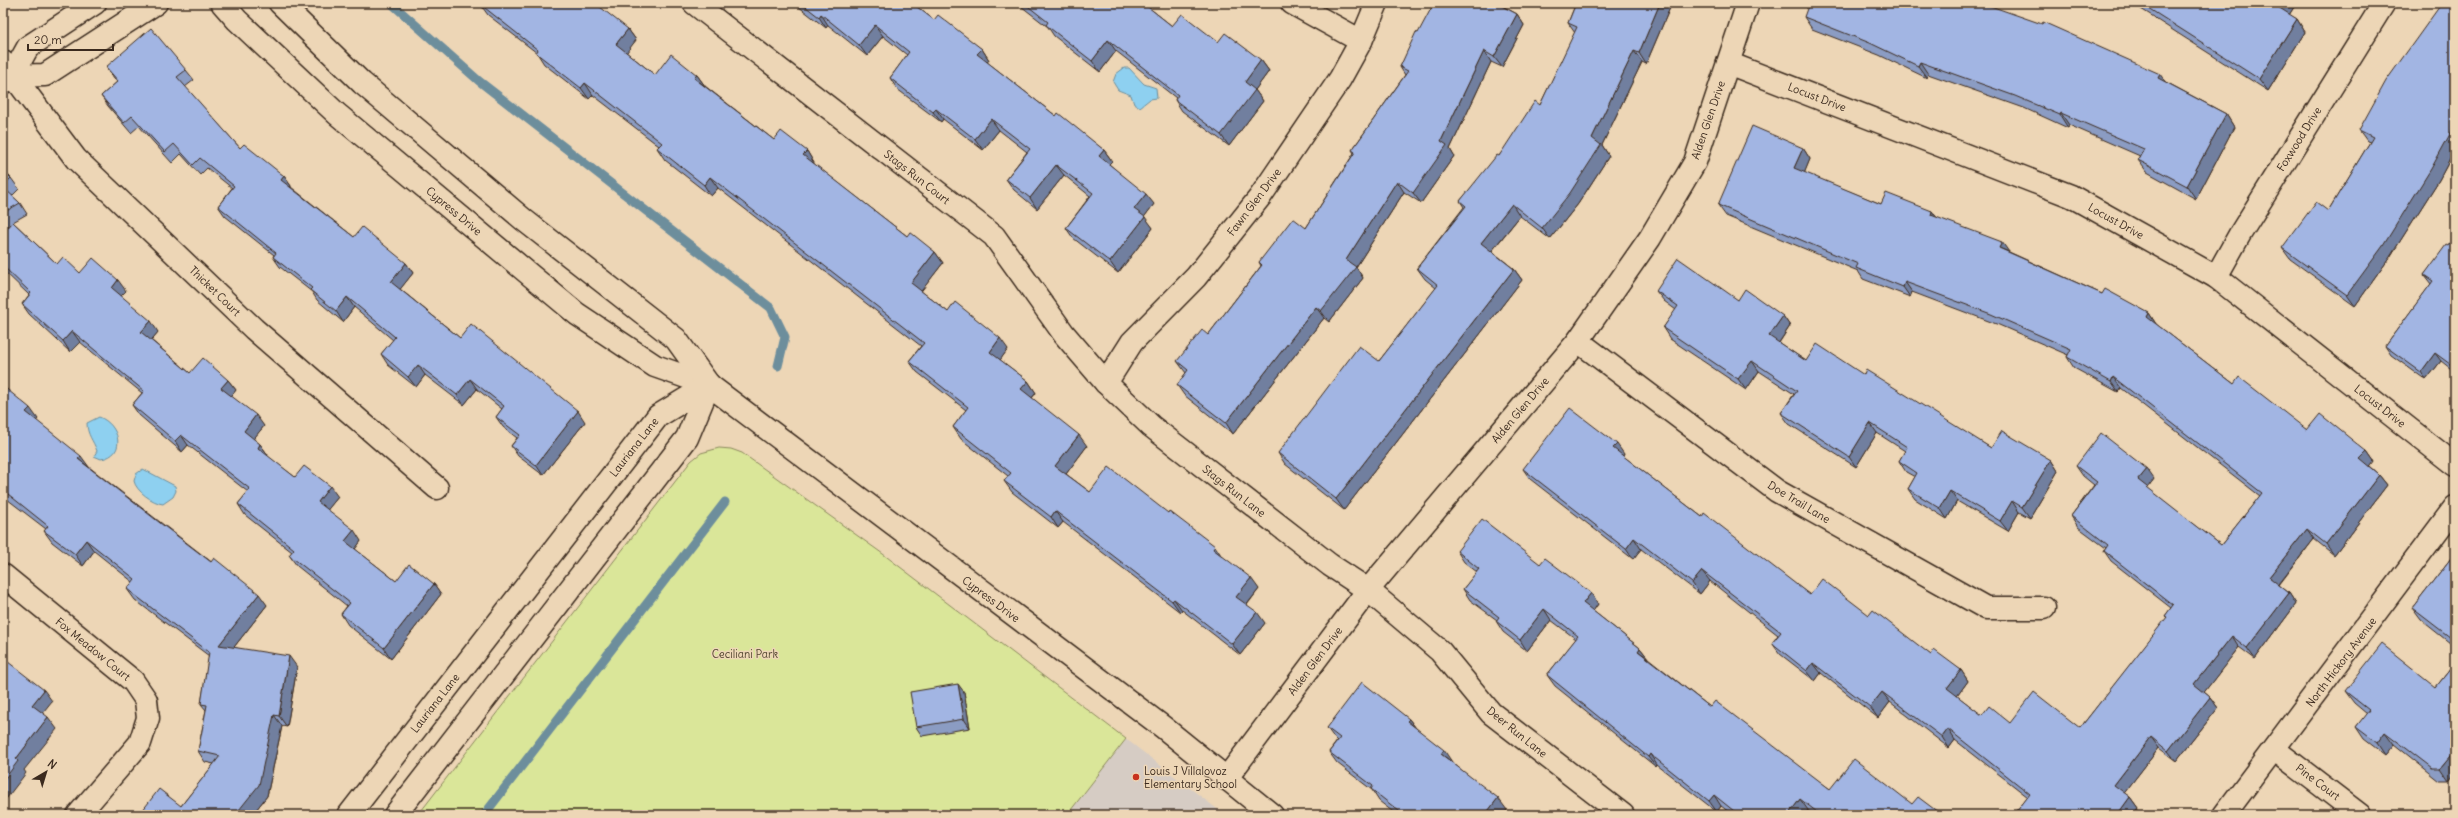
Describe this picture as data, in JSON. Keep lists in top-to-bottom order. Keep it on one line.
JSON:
{"streets":{"street":["Locust Drive","Alden Glen Drive","Foxwood Drive","Stags Run Court","Fawn Glen Drive","Cypress Drive","Thicket Court","Lauriana Lane","Stags Run Lane","Doe Trail Lane","Fox Meadow Court","North Hickory Avenue","Deer Run Lane","Pine Court"]},"crossings":[["Locust Drive","Alden Glen Drive"],["Locust Drive","Foxwood Drive"],["Alden Glen Drive","Cypress Drive"],["Alden Glen Drive","Stags Run Lane"],["Alden Glen Drive","Doe Trail Lane"],["Alden Glen Drive","Deer Run Lane"],["Stags Run Court","Fawn Glen Drive"],["Stags Run Court","Stags Run Lane"],["Fawn Glen Drive","Stags Run Lane"],["Cypress Drive","Lauriana Lane"],["Stags Run Lane","Deer Run Lane"],["North Hickory Avenue","Pine Court"]],"parks":["Ceciliani Park"],"places":["Louis J Villalovoz Elementary School"],"scale_bar":"20 m","north":"top right"}
